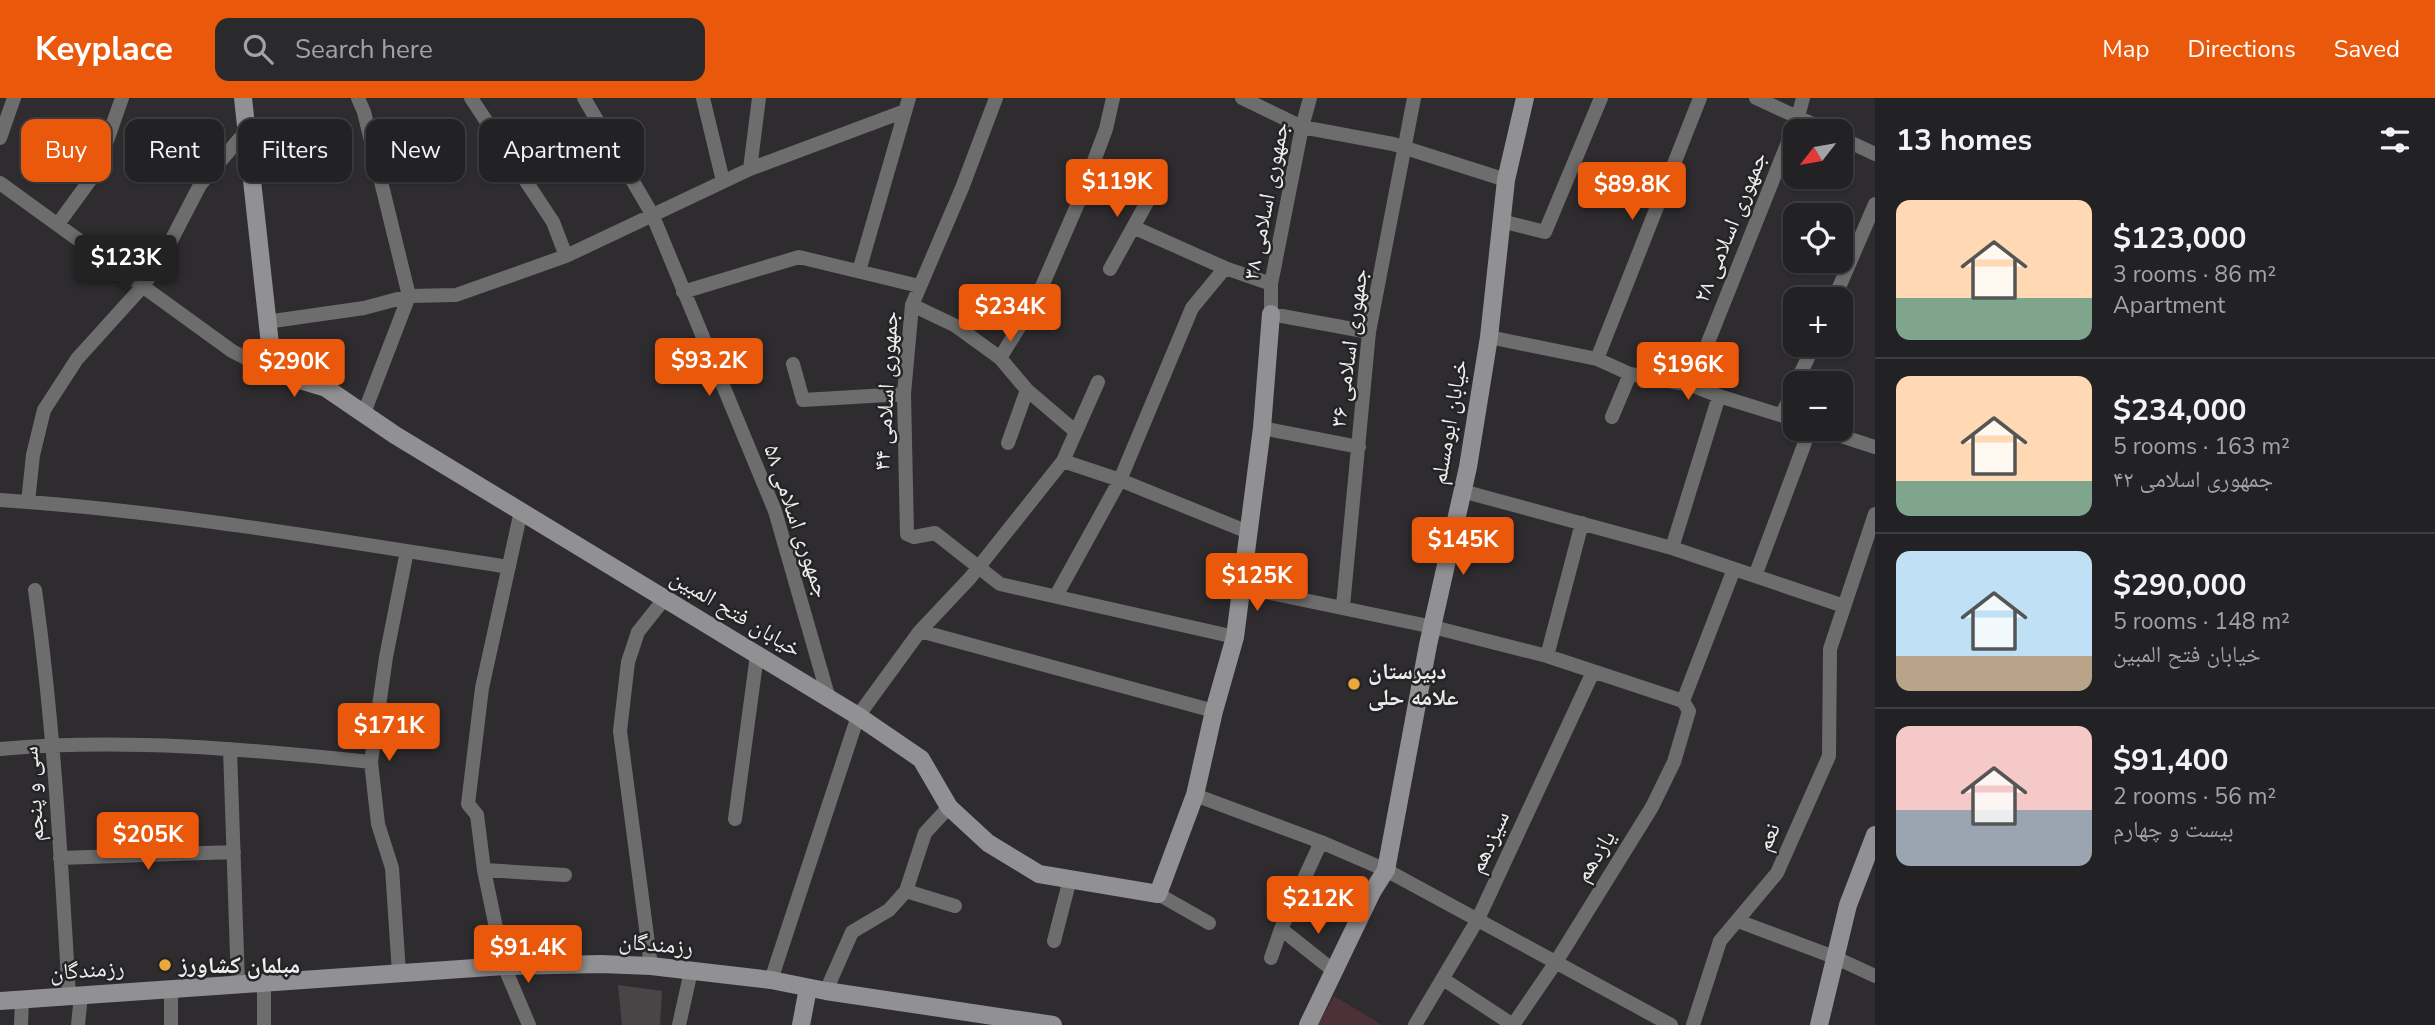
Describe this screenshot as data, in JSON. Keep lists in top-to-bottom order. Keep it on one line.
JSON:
{"streets":{"street":["جمهوری اسلامی ۳۸","جمهوری اسلامی ۲۸","جمهوری اسلامی ۳۶","جمهوری اسلامی ۴۴","خیابان ابومسلم","جمهوری اسلامی ۵۸","خیابان فتح المبین","سی و پنجم","نعم","سیزدهم","یازدهم","رزمندگان"]},"crossings":[["جمهوری اسلامی ۵۸","خیابان فتح المبین"],["سی و پنجم","رزمندگان"]],"places":["دبیرستان علامه حلی","مبلمان کشاورز"],"north":"bottom left","page":{"header":"Keyplace","search":"Search here","nav":["Map","Directions","Saved"],"heading":"13 homes","map_buttons":["+","−"],"chip":["Buy","Rent","Filters","New","Apartment"],"price":["$119K","$89.8K","$123K","$234K","$93.2K","$290K","$196K","$145K","$125K","$171K","$205K","$212K","$91.4K"],"list":[{"name":"$123,000","note":"3 rooms · 86 m² · Apartment"},{"name":"$234,000","note":"5 rooms · 163 m² · جمهوری اسلامی ۴۲"},{"name":"$290,000","note":"5 rooms · 148 m² · خیابان فتح المبین"},{"name":"$91,400","note":"2 rooms · 56 m² · بیست و چهارم"}]}}
